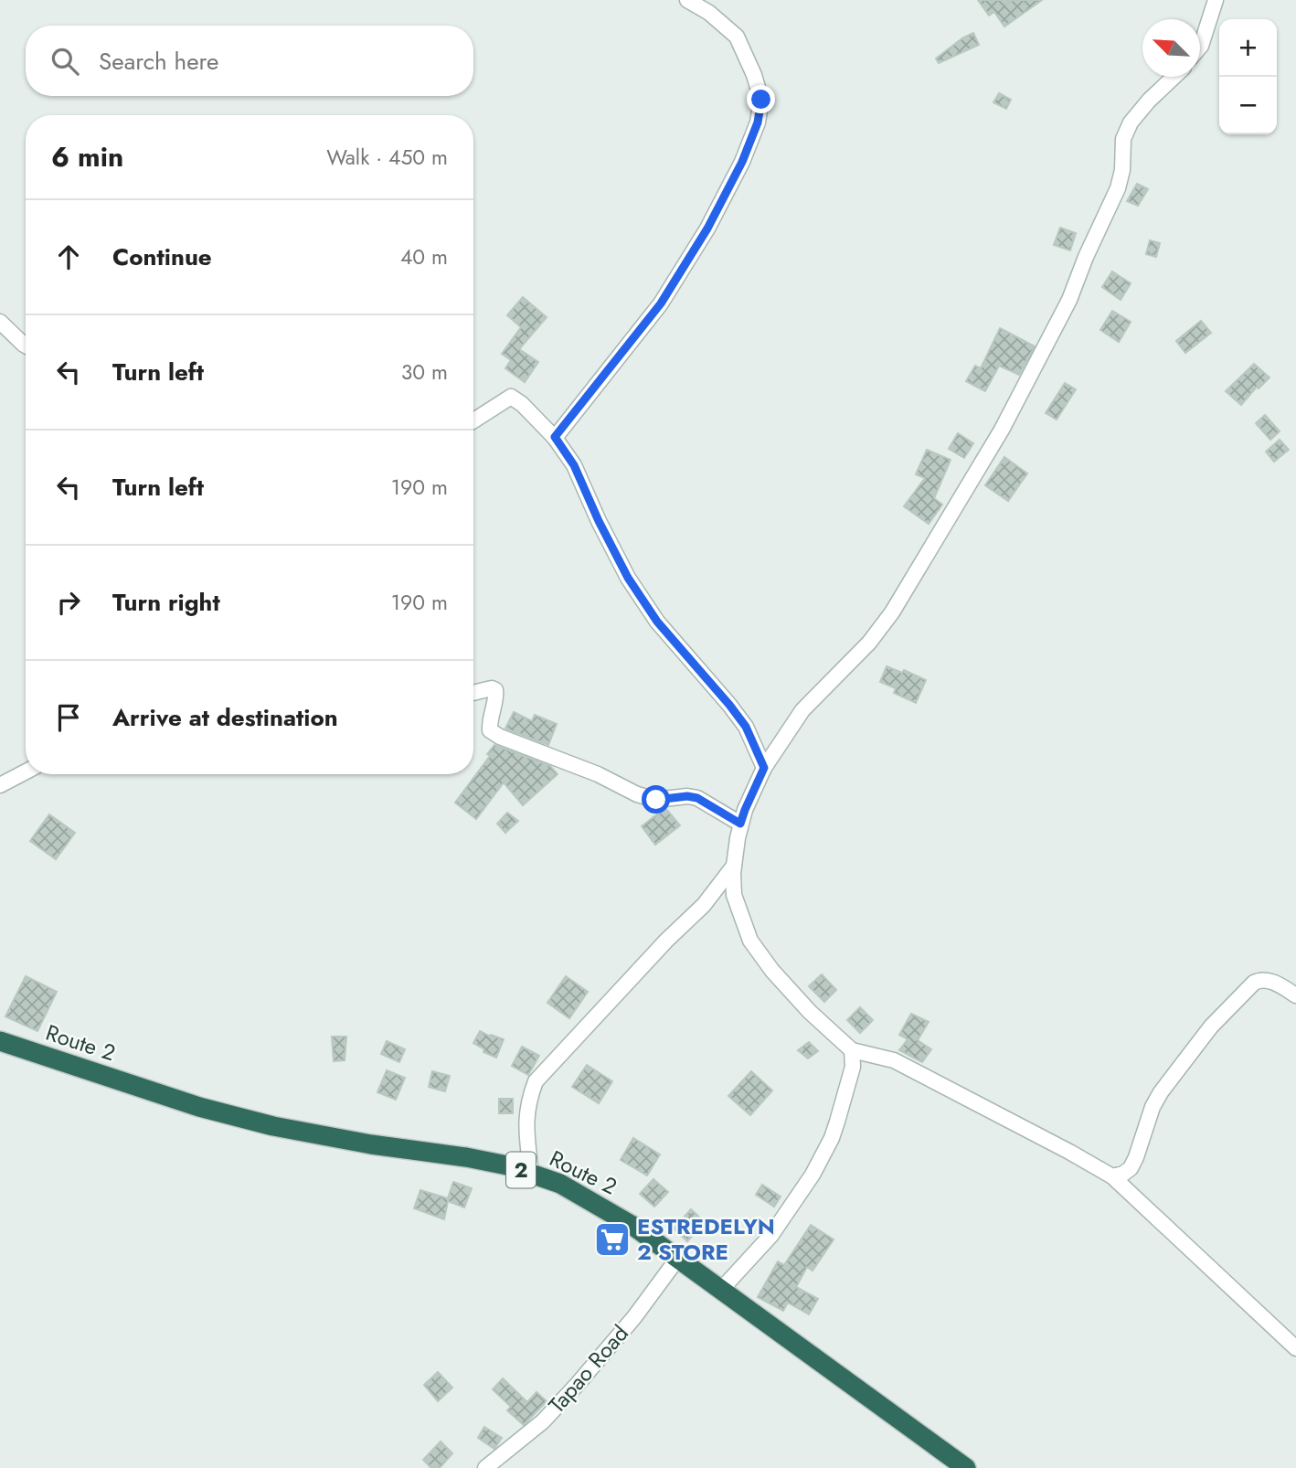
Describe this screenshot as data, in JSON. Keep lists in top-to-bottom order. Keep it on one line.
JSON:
{"streets":{"highway":["Route 2","2"],"street":["Tapao Road"]},"crossings":[["Route 2","Tapao Road"]],"places":{"supermarket":["ESTREDELYN 2 STORE"]},"north":"top left","page":{"map_buttons":["+","−"],"search":"Search here","heading":["6 min","Walk · 450 m"],"list":[["Continue","40 m"],["Turn left","30 m"],["Turn left","190 m"],["Turn right","190 m"],"Arrive at destination"]}}
